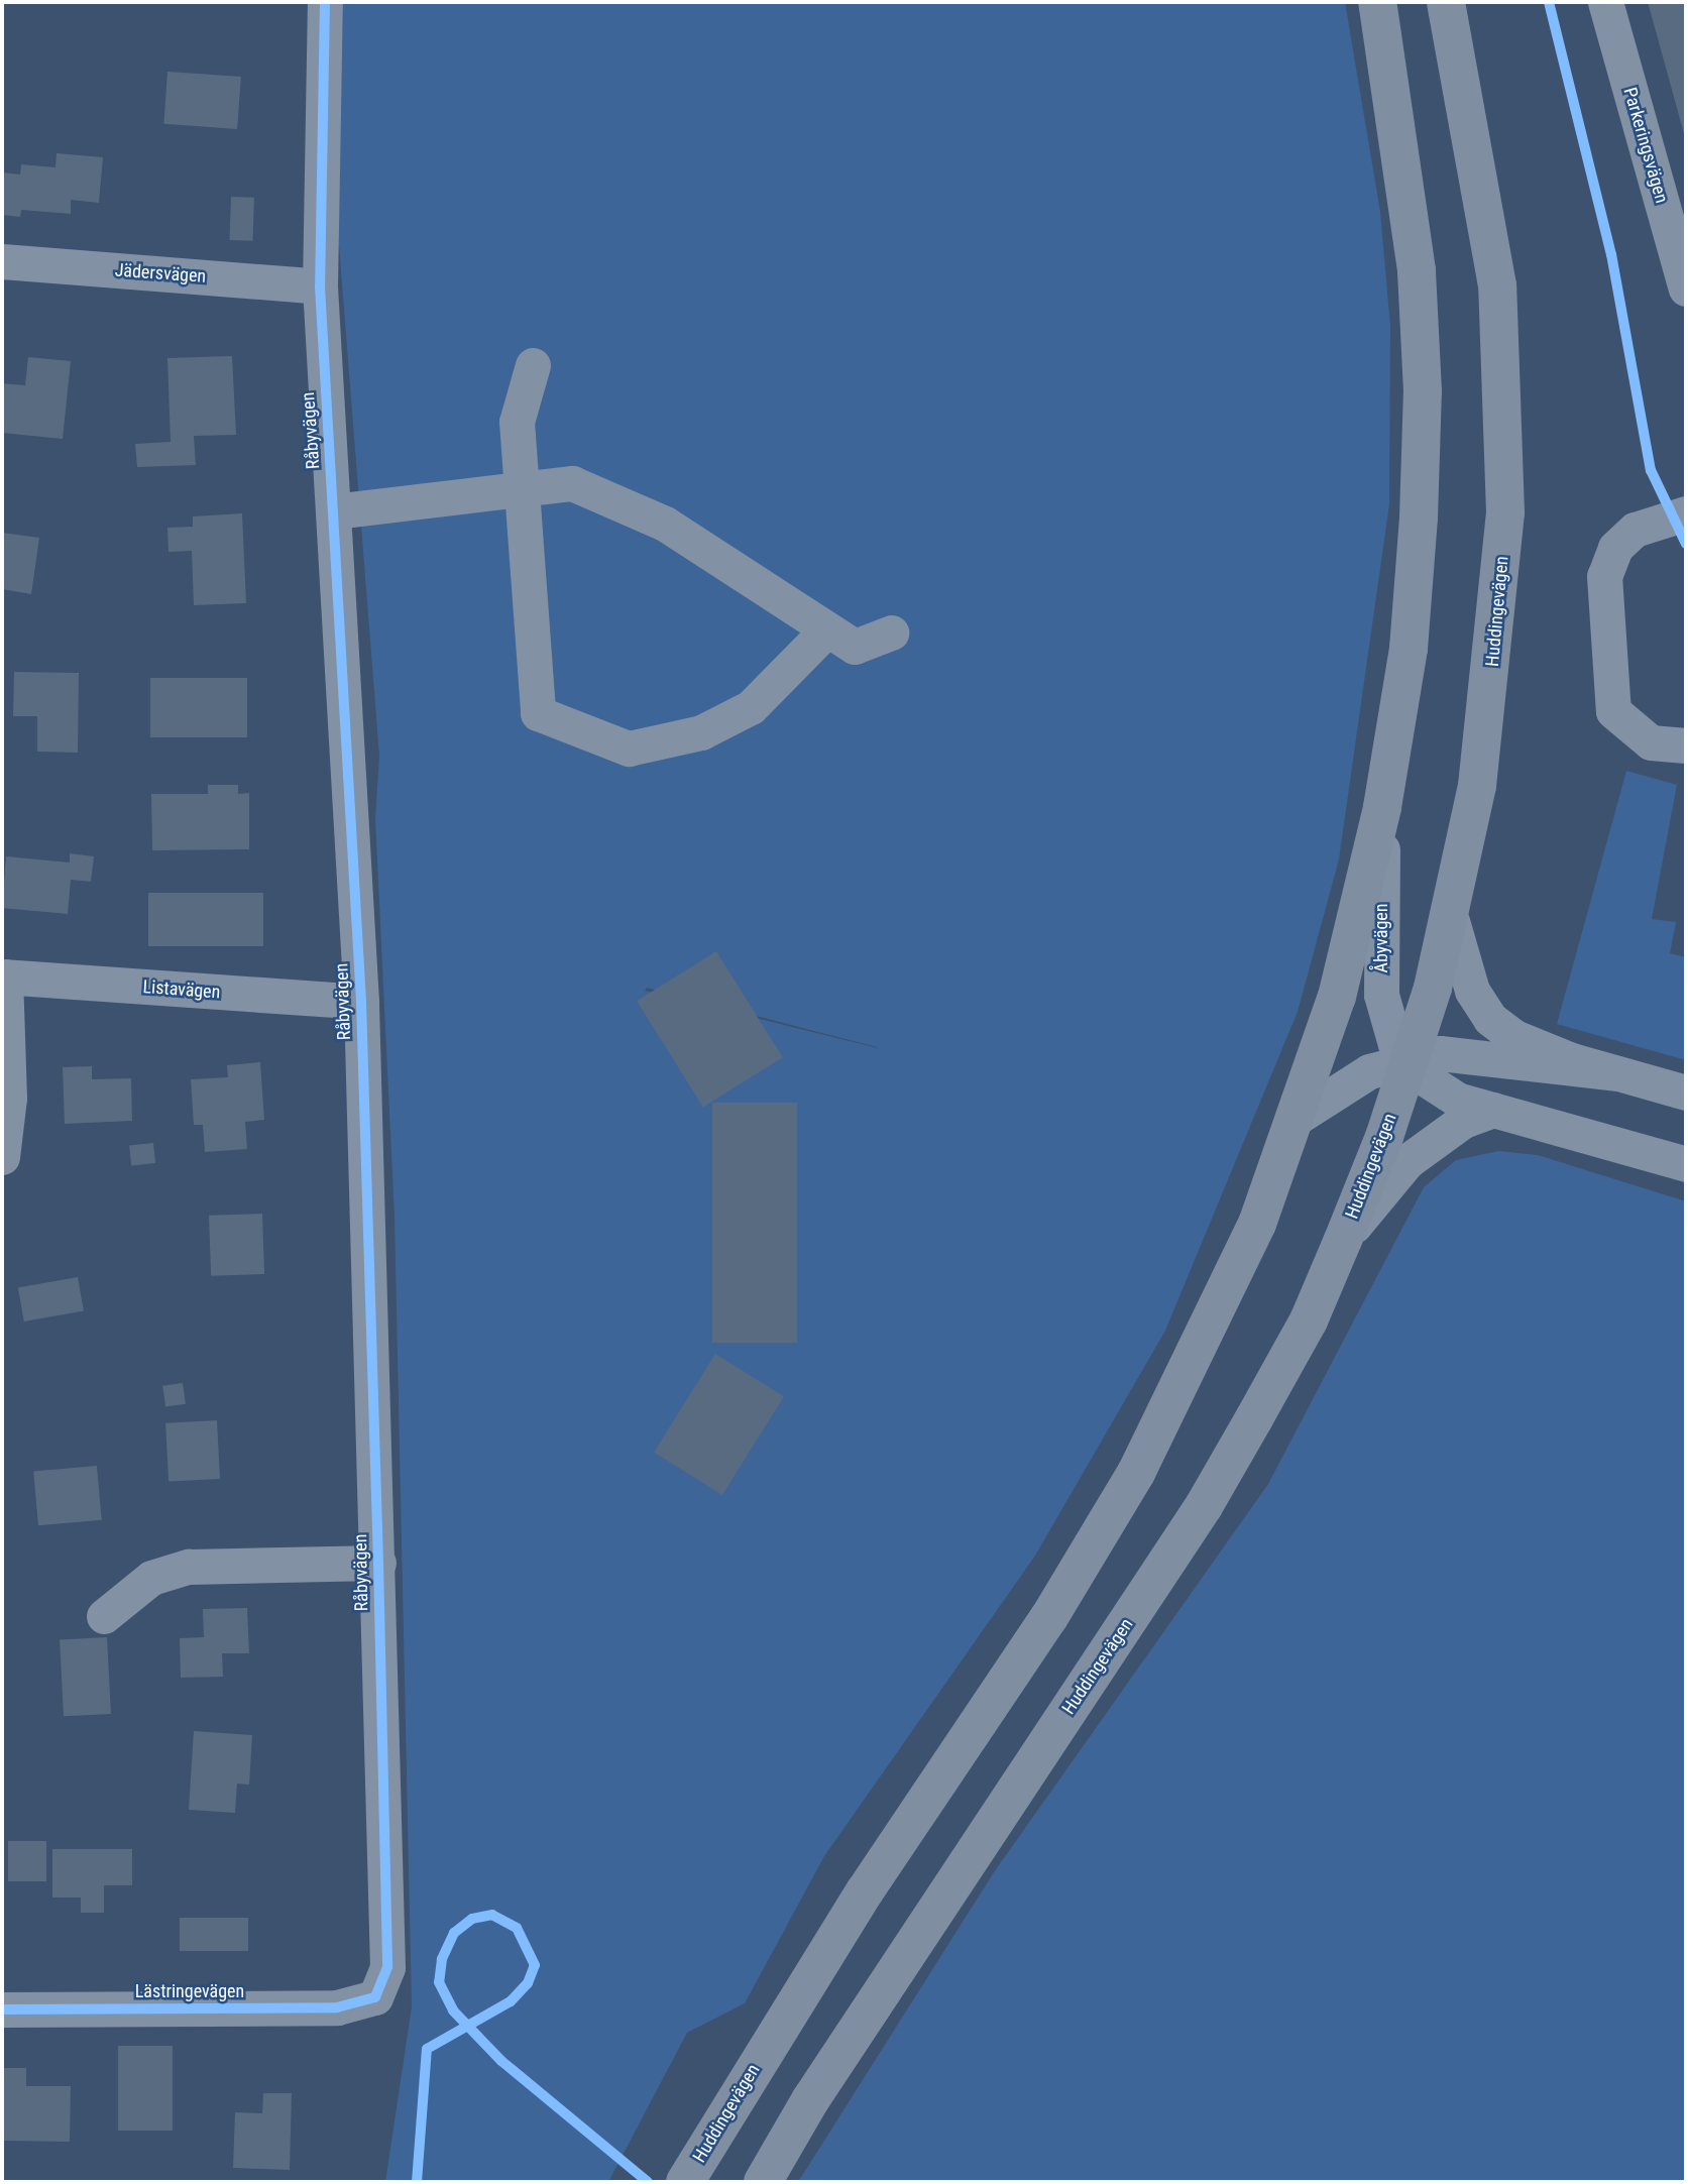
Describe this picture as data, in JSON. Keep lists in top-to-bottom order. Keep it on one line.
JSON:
{"streets":{"main road":["Huddingevägen"],"street":["Parkeringsvägen","Jädersvägen","Råbyvägen","Åbyvägen","Listavägen","Lästringevägen"]},"crossings":[["Jädersvägen","Råbyvägen"],["Råbyvägen","Listavägen"],["Råbyvägen","Lästringevägen"],["Huddingevägen","Åbyvägen"]]}
